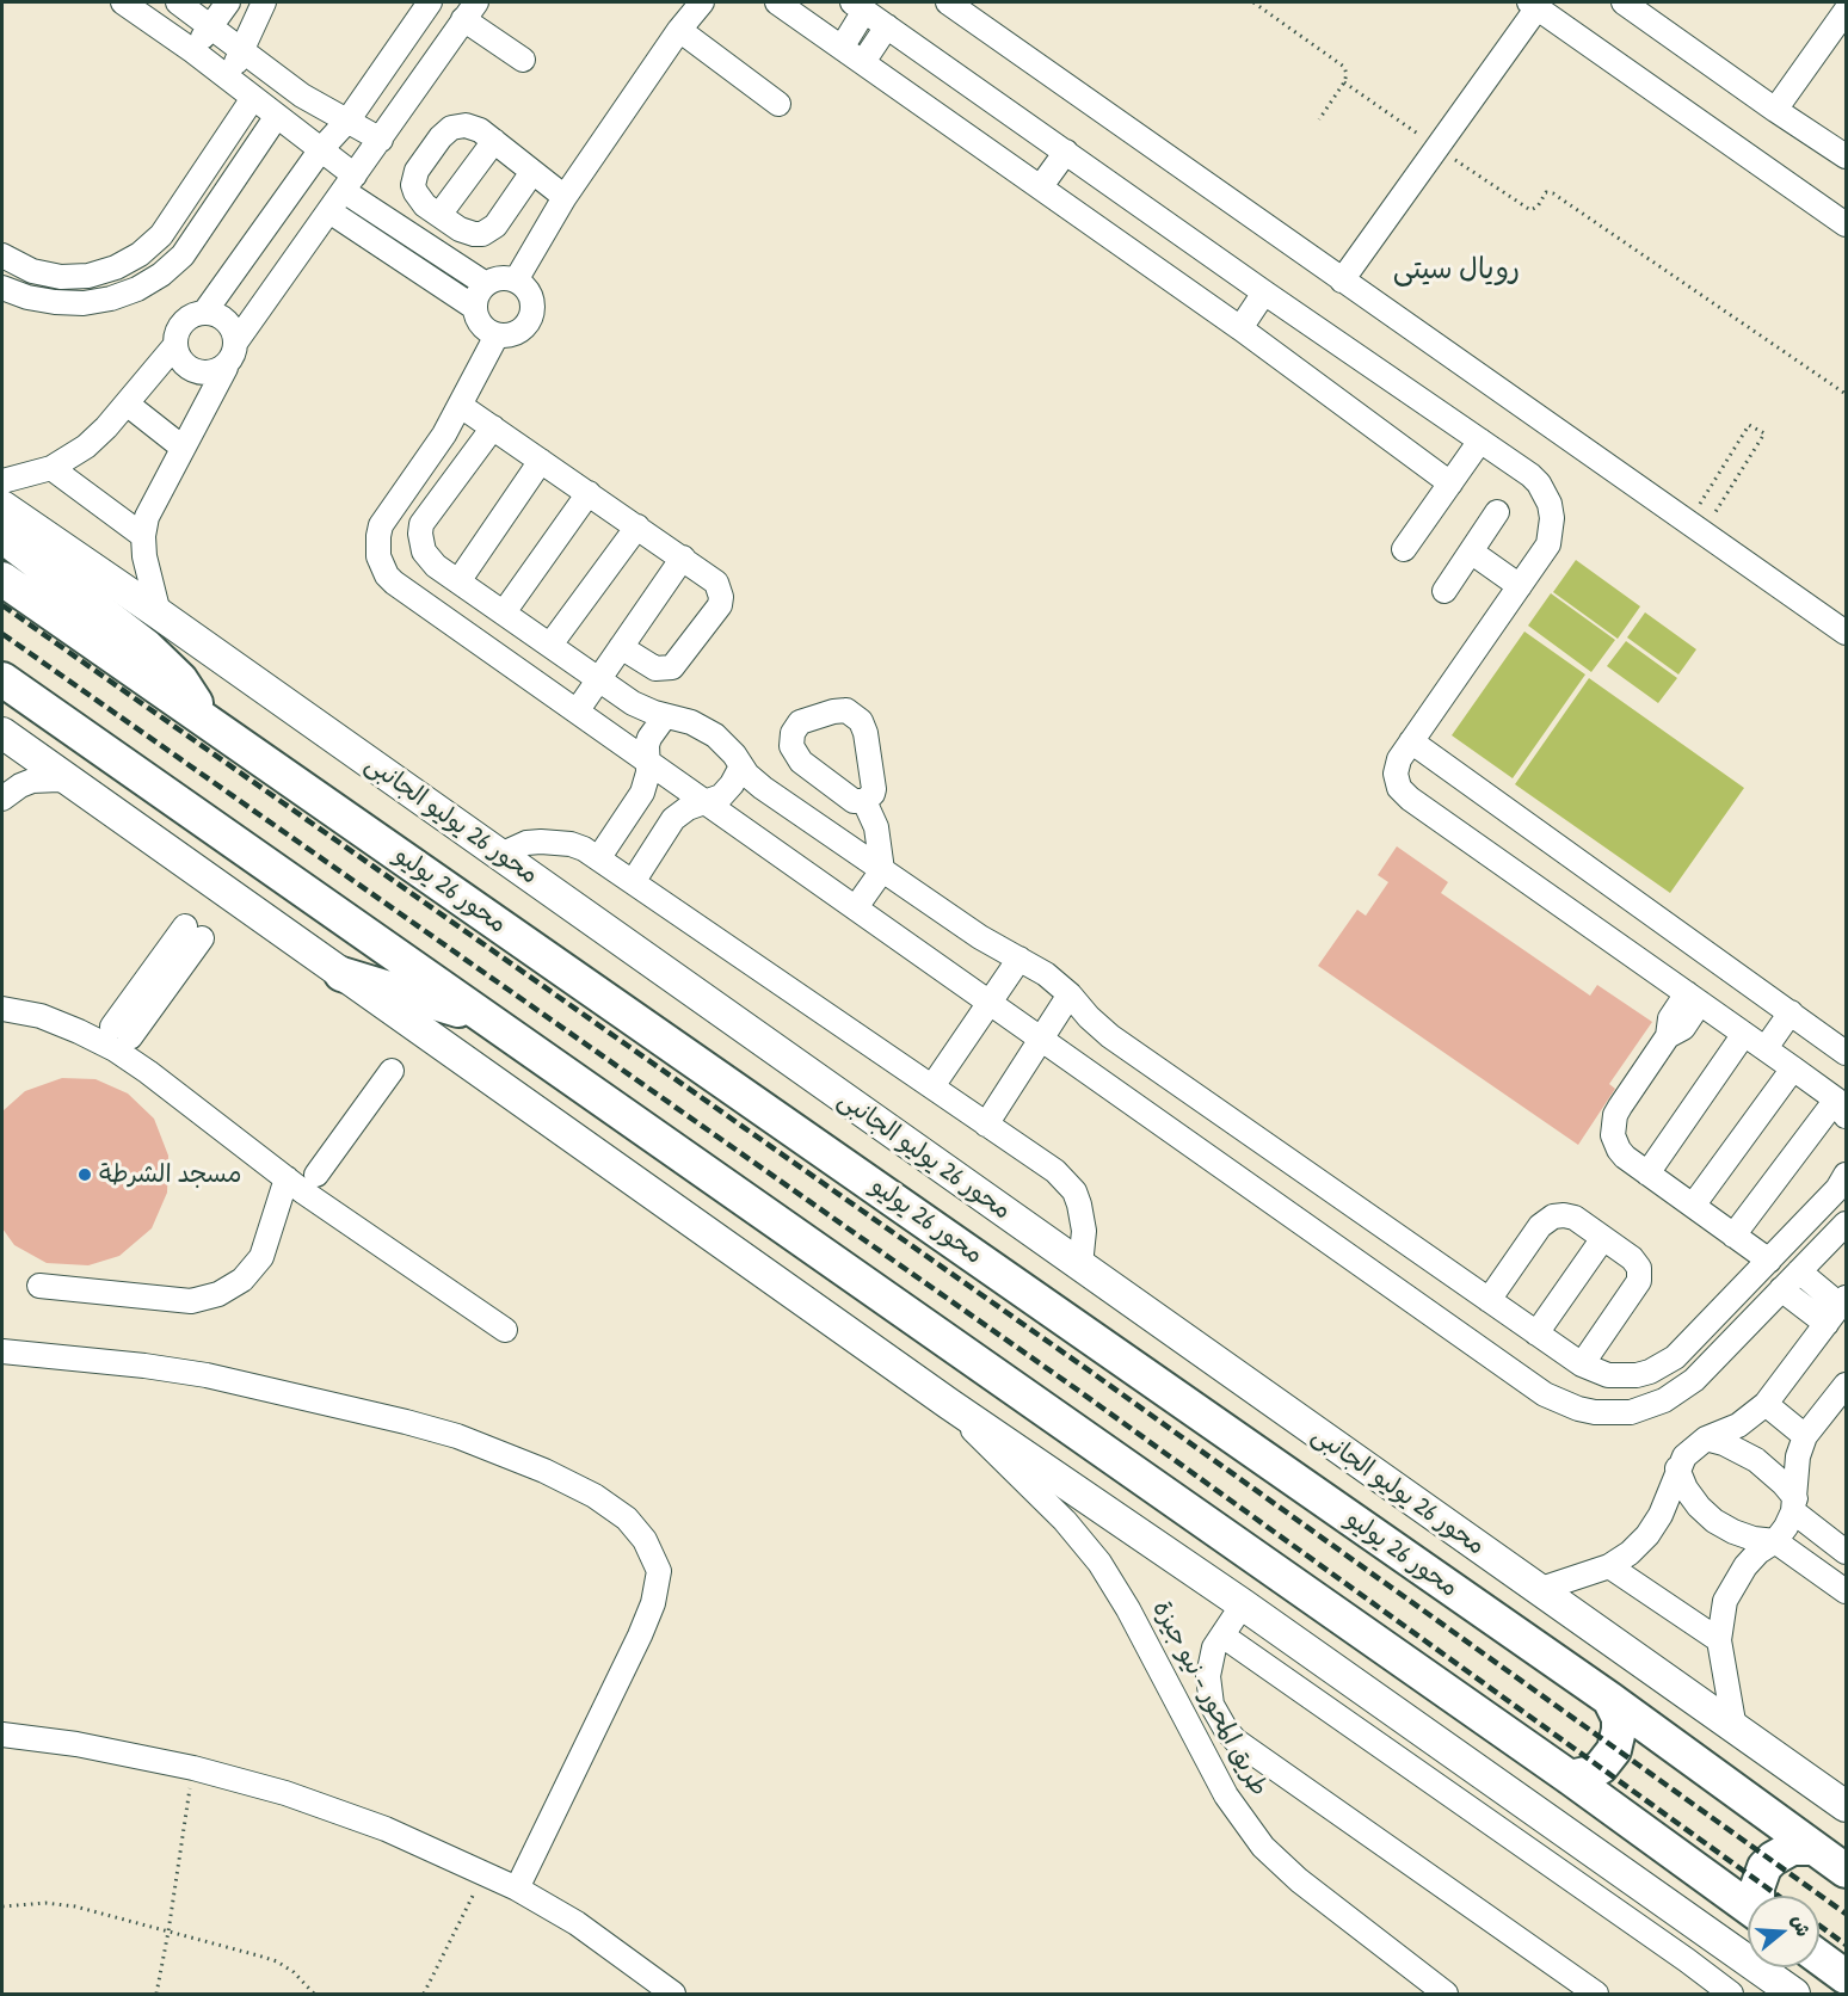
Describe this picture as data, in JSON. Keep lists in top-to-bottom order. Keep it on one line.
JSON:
{"streets":{"highway":["محور 26 يوليو"],"main road":["محور 26 يوليو الجانبى"],"street":["طريق المحور - نيو جيزة"]},"districts":["رويال سيتى"],"places":["مسجد الشرطة"],"north":"right"}
